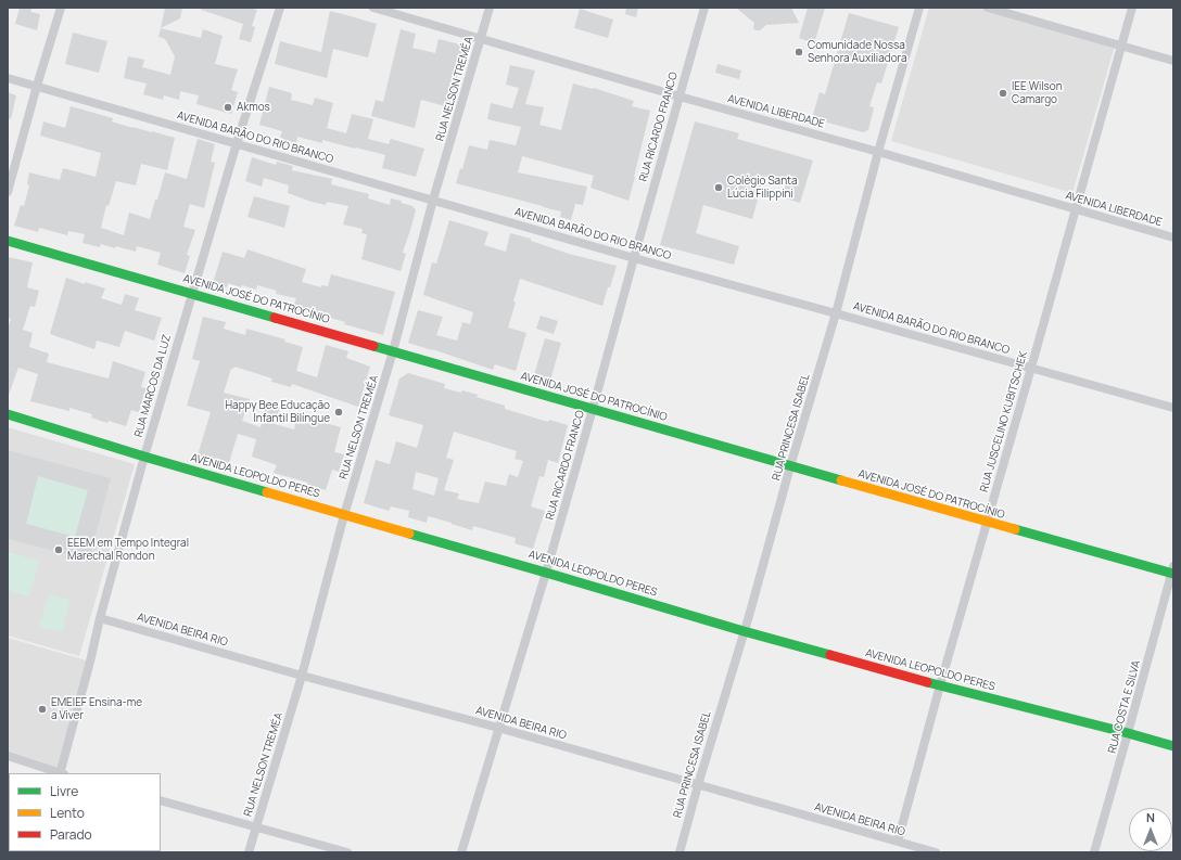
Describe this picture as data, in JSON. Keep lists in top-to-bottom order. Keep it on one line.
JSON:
{"streets":{"street":["RUA NELSON TREMÉA","AVENIDA LIBERDADE","RUA RICARDO FRANCO","AVENIDA BARÃO DO RIO BRANCO","AVENIDA JOSÉ DO PATROCÍNIO","RUA MARCOS DA LUZ","RUA JUSCELINO KUBITSCHEK","RUA PRINCESA ISABEL","AVENIDA LEOPOLDO PERES","AVENIDA BEIRA RIO","RUA COSTA E SILVA"]},"crossings":[["RUA NELSON TREMÉA","AVENIDA LIBERDADE"],["RUA NELSON TREMÉA","AVENIDA BARÃO DO RIO BRANCO"],["RUA NELSON TREMÉA","AVENIDA JOSÉ DO PATROCÍNIO"],["RUA NELSON TREMÉA","AVENIDA LEOPOLDO PERES"],["RUA NELSON TREMÉA","AVENIDA BEIRA RIO"],["AVENIDA LIBERDADE","RUA RICARDO FRANCO"],["AVENIDA LIBERDADE","RUA JUSCELINO KUBITSCHEK"],["AVENIDA LIBERDADE","RUA PRINCESA ISABEL"],["RUA RICARDO FRANCO","AVENIDA BARÃO DO RIO BRANCO"],["RUA RICARDO FRANCO","AVENIDA JOSÉ DO PATROCÍNIO"],["RUA RICARDO FRANCO","AVENIDA LEOPOLDO PERES"],["RUA RICARDO FRANCO","AVENIDA BEIRA RIO"],["AVENIDA BARÃO DO RIO BRANCO","RUA MARCOS DA LUZ"],["AVENIDA BARÃO DO RIO BRANCO","RUA JUSCELINO KUBITSCHEK"],["AVENIDA BARÃO DO RIO BRANCO","RUA PRINCESA ISABEL"],["AVENIDA JOSÉ DO PATROCÍNIO","RUA MARCOS DA LUZ"],["AVENIDA JOSÉ DO PATROCÍNIO","RUA JUSCELINO KUBITSCHEK"],["AVENIDA JOSÉ DO PATROCÍNIO","RUA PRINCESA ISABEL"],["AVENIDA JOSÉ DO PATROCÍNIO","RUA COSTA E SILVA"],["RUA MARCOS DA LUZ","AVENIDA LEOPOLDO PERES"],["RUA MARCOS DA LUZ","AVENIDA BEIRA RIO"],["RUA JUSCELINO KUBITSCHEK","AVENIDA LEOPOLDO PERES"],["RUA JUSCELINO KUBITSCHEK","AVENIDA BEIRA RIO"],["RUA PRINCESA ISABEL","AVENIDA LEOPOLDO PERES"],["RUA PRINCESA ISABEL","AVENIDA BEIRA RIO"],["AVENIDA LEOPOLDO PERES","RUA COSTA E SILVA"]],"places":["Comunidade Nossa Senhora Auxiliadora","IEE Wilson Camargo","Akmos","Colégio Santa Lúcia Filippini","Happy Bee Educação Infantil Bilíngue","EEEM em Tempo Integral Marechal Rondon","EMEIEF Ensina-me a Viver"],"legend":["Livre","Lento","Parado"],"north":"top"}
